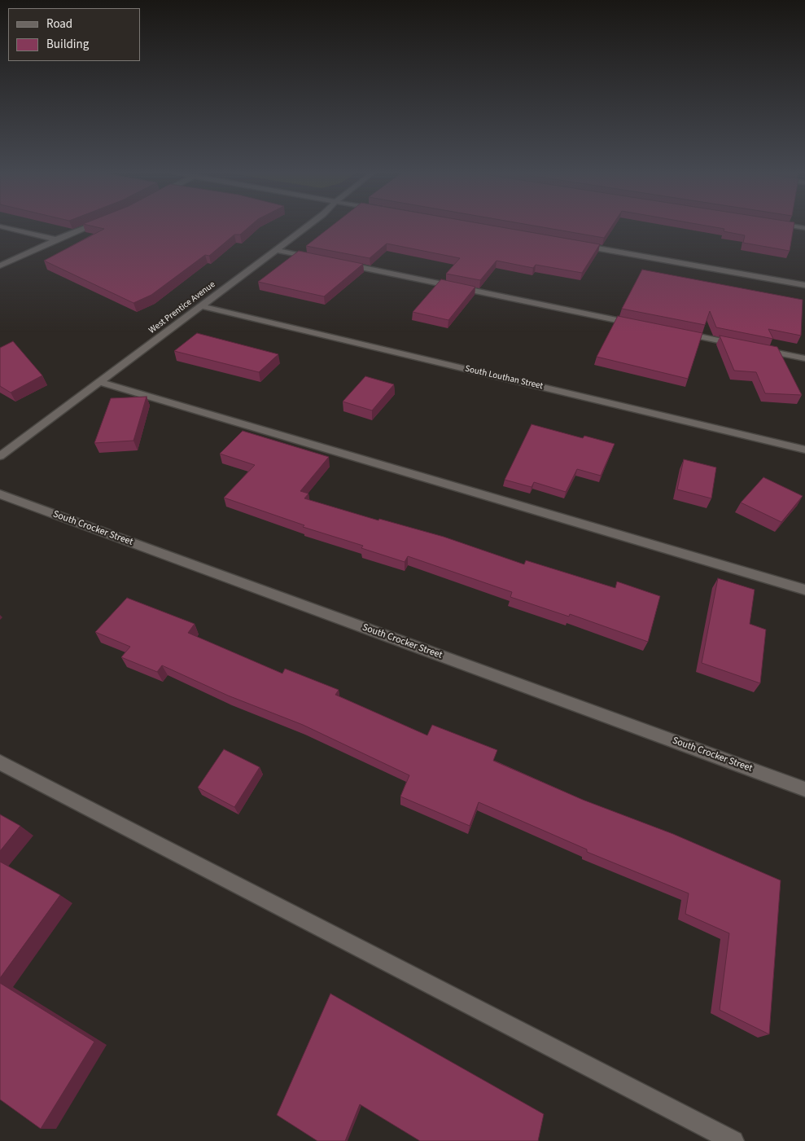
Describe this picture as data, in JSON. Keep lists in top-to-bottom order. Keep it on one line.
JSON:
{"streets":{"street":["West Prentice Avenue","South Louthan Street","South Crocker Street"]},"crossings":[["West Prentice Avenue","South Louthan Street"]],"legend":["Road","Building"]}
